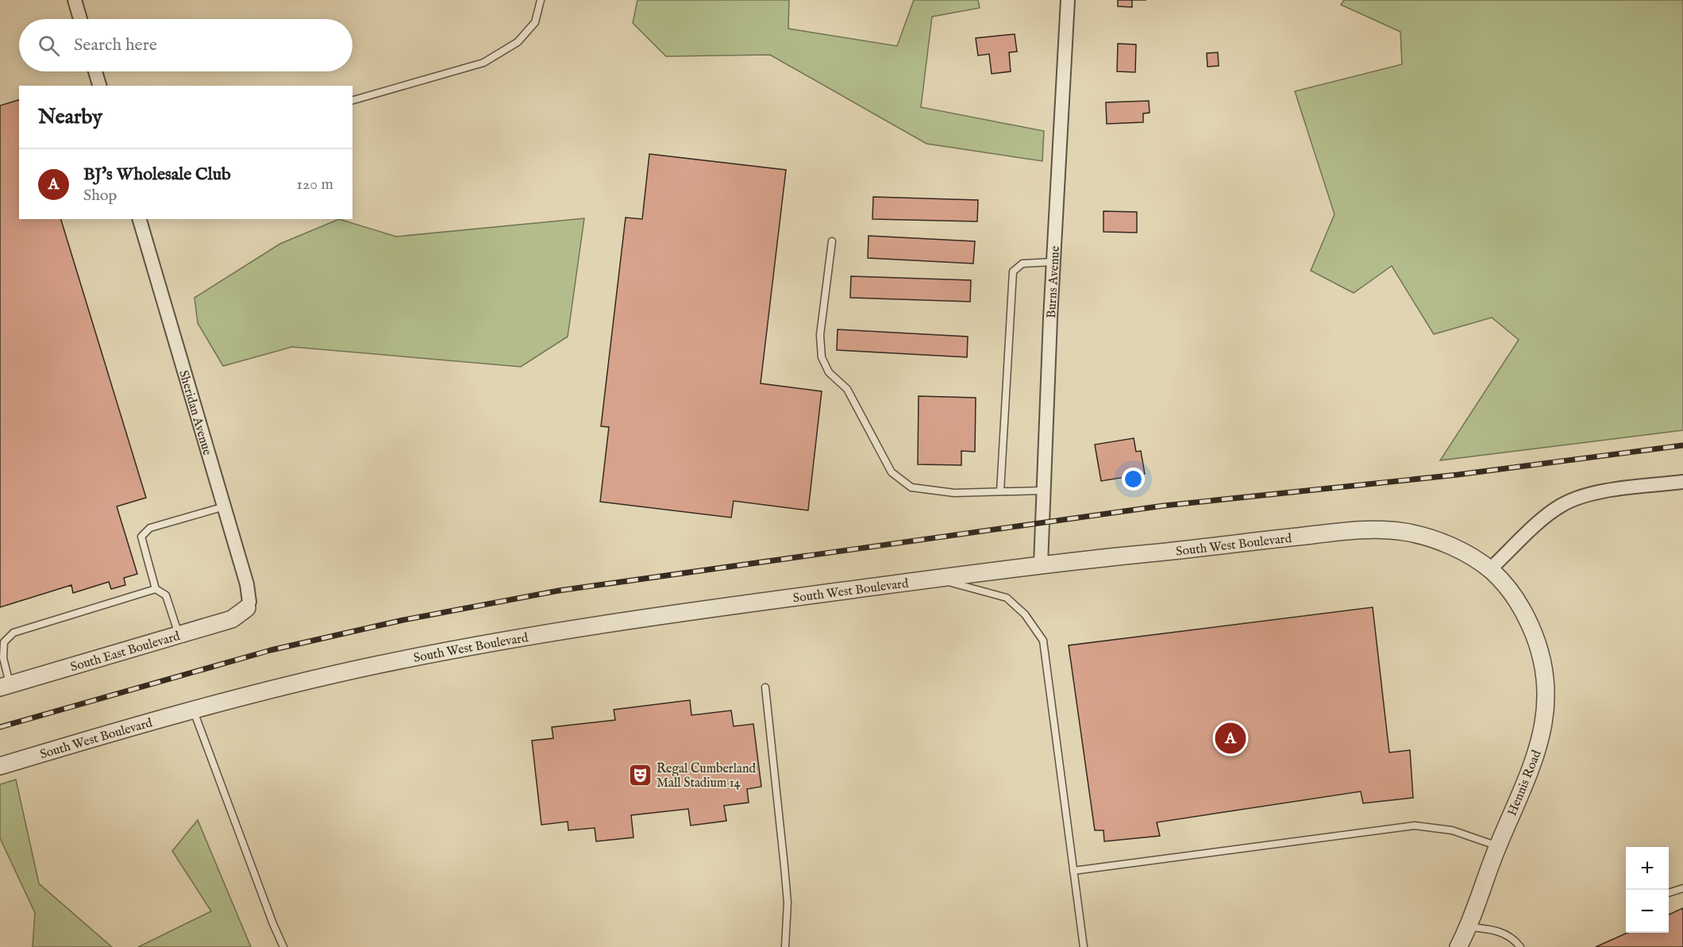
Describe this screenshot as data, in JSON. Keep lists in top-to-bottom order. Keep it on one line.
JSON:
{"streets":{"street":["Burns Avenue","Sheridan Avenue","South West Boulevard","South East Boulevard","Hennis Road"]},"crossings":[["Burns Avenue","South West Boulevard"],["Sheridan Avenue","South East Boulevard"],["South West Boulevard","Hennis Road"]],"places":{"theatre":["Regal Cumberland Mall Stadium 14"]},"page":{"search":"Search here","heading":"Nearby","list":[{"mark":"A","name":"BJ's Wholesale Club","note":"Shop","value":"120 m"}],"pins":"A","map_buttons":["+","−"]}}
